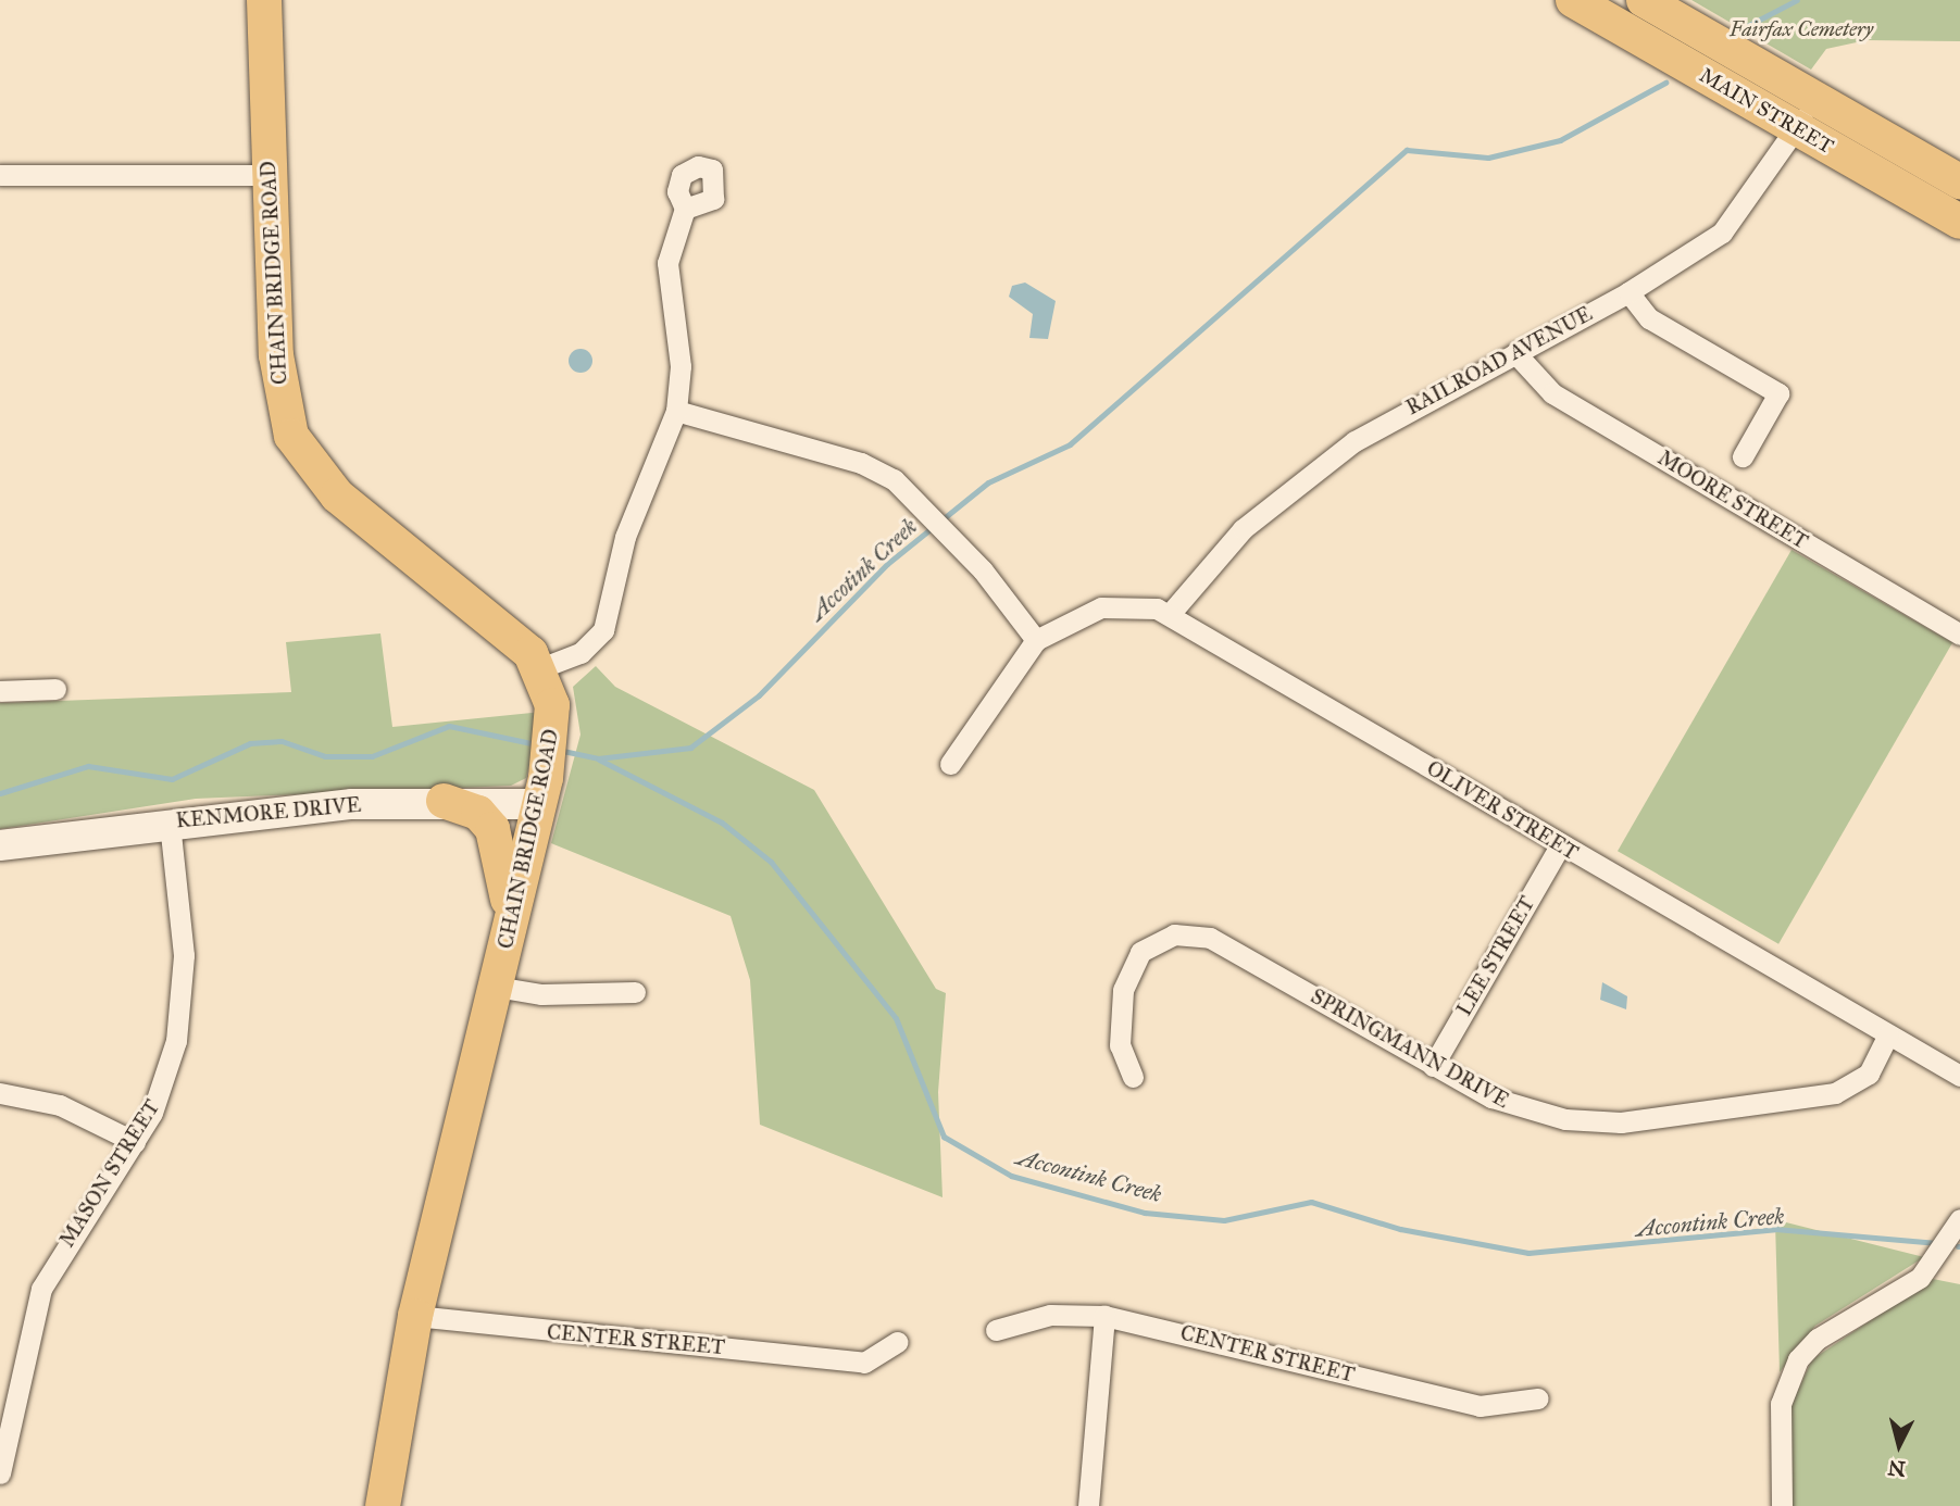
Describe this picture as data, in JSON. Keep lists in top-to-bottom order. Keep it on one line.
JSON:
{"streets":{"main road":["MAIN STREET","CHAIN BRIDGE ROAD"],"street":["RAILROAD AVENUE","MOORE STREET","OLIVER STREET","KENMORE DRIVE","LEE STREET","SPRINGMANN DRIVE","MASON STREET","CENTER STREET"]},"crossings":[["MAIN STREET","RAILROAD AVENUE"],["CHAIN BRIDGE ROAD","KENMORE DRIVE"],["CHAIN BRIDGE ROAD","CENTER STREET"],["RAILROAD AVENUE","MOORE STREET"],["RAILROAD AVENUE","OLIVER STREET"],["OLIVER STREET","LEE STREET"],["OLIVER STREET","SPRINGMANN DRIVE"],["KENMORE DRIVE","MASON STREET"],["LEE STREET","SPRINGMANN DRIVE"]],"water":["Accotink Creek","Accontink Creek"],"parks":["Fairfax Cemetery"],"north":"bottom"}
